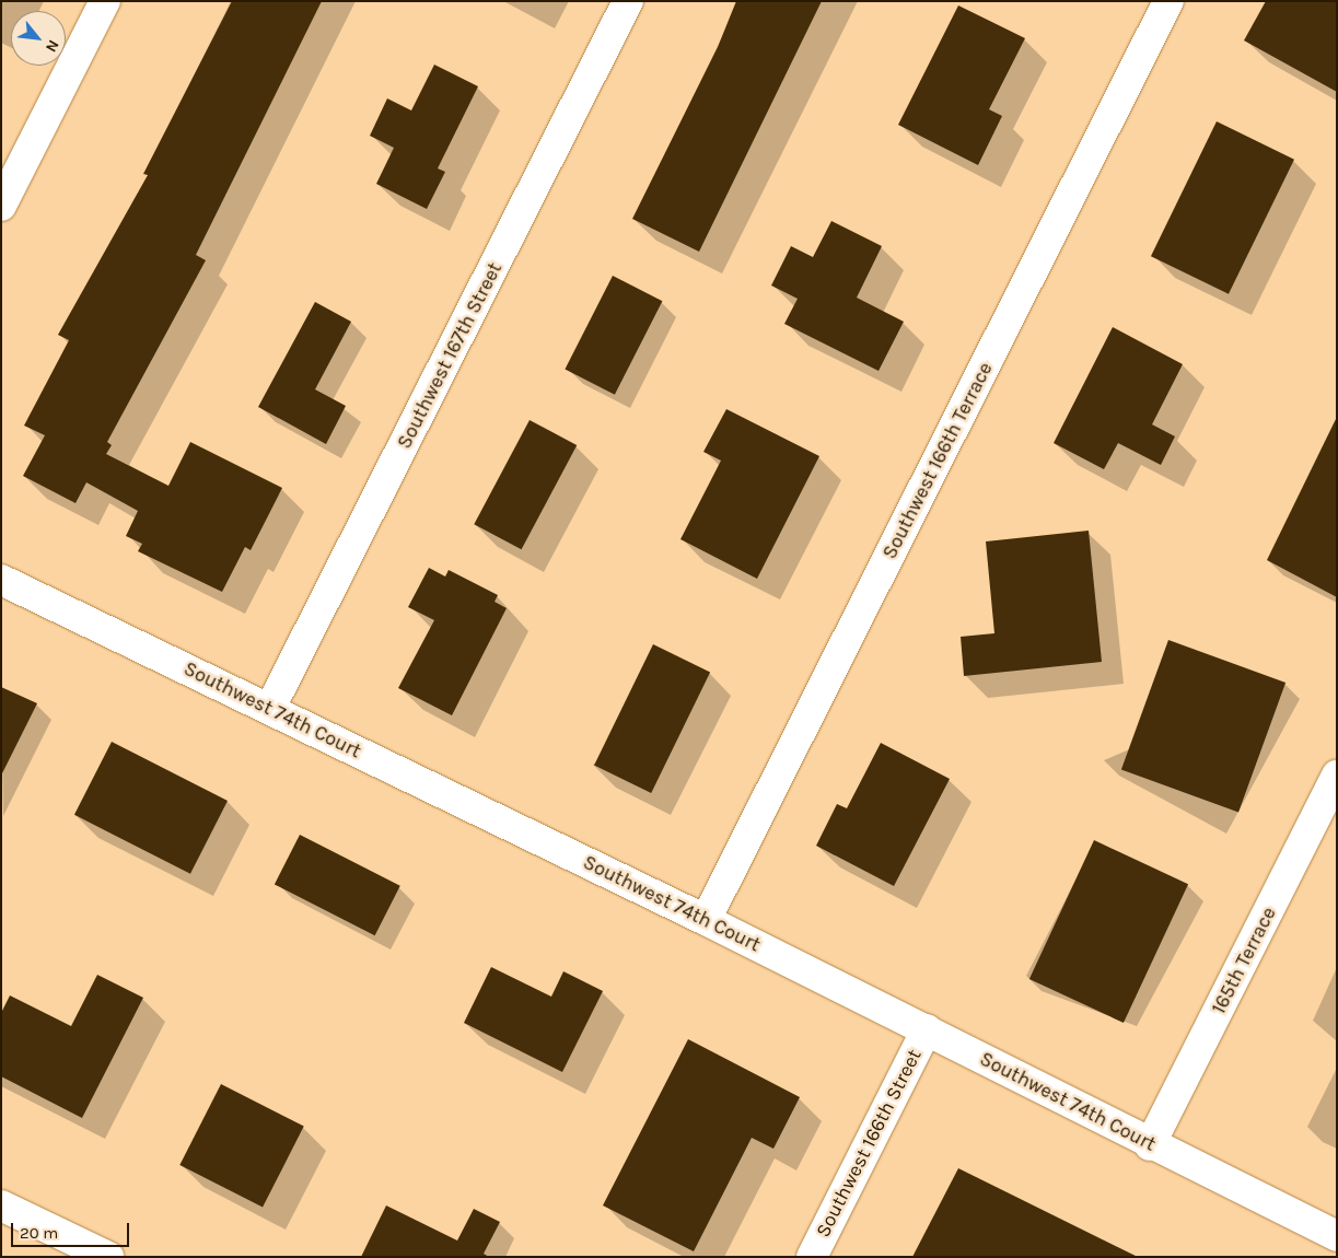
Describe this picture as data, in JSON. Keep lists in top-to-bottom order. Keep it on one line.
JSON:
{"streets":{"street":["Southwest 167th Street","Southwest 166th Terrace","Southwest 74th Court","165th Terrace","Southwest 166th Street"]},"crossings":[["Southwest 167th Street","Southwest 74th Court"],["Southwest 166th Terrace","Southwest 74th Court"],["Southwest 74th Court","165th Terrace"],["Southwest 74th Court","Southwest 166th Street"]],"scale_bar":"20 m","north":"bottom right"}
